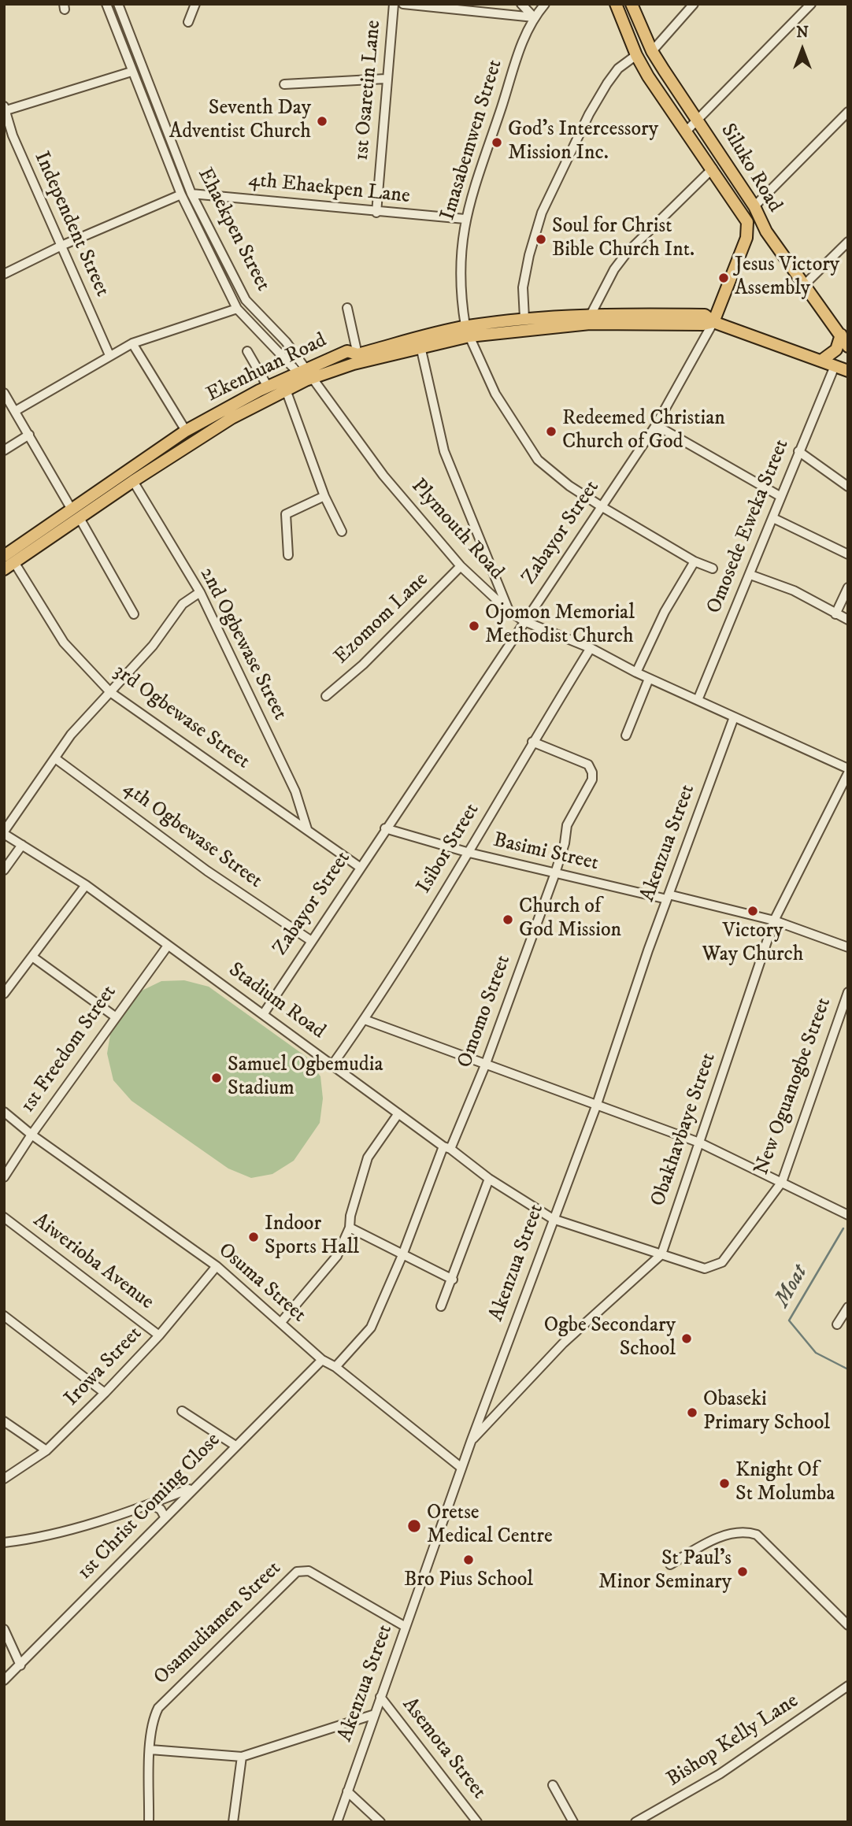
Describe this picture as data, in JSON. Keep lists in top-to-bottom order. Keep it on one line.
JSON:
{"streets":{"main road":["Siluko Road","Ekenhuan Road","Zabayor Street"],"street":["1st Osaretin Lane","Imasabemwen Street","4th Ehaekpen Lane","Independent Street","Ehaekpen Street","Omosede Eweka Street","Plymouth Road","Ezomom Lane","2nd Ogbewase Street","3rd Ogbewase Street","4th Ogbewase Street","Akenzua Street","Isibor Street","Basimi Street","Stadium Road","Omomo Street","1st Freedom Street","New Oguanogbe Street","Obakhavbaye Street","Aiwerioba Avenue","Osuma Street","Irowa Street","1st Christ Coming Close","Osamudiamen Street","Bishop Kelly Lane","Asemota Street"]},"crossings":[["1st Osaretin Lane","4th Ehaekpen Lane"],["Imasabemwen Street","4th Ehaekpen Lane"],["Imasabemwen Street","Ekenhuan Road"],["Imasabemwen Street","Zabayor Street"],["Siluko Road","Zabayor Street"],["4th Ehaekpen Lane","Ehaekpen Street"],["Ehaekpen Street","Ekenhuan Road"],["Ehaekpen Street","Plymouth Road"],["Ekenhuan Road","Omosede Eweka Street"],["Ekenhuan Road","Plymouth Road"],["Ekenhuan Road","Zabayor Street"],["Ekenhuan Road","2nd Ogbewase Street"],["Ekenhuan Road","3rd Ogbewase Street"],["Omosede Eweka Street","Plymouth Road"],["Plymouth Road","Zabayor Street"],["Plymouth Road","Ezomom Lane"],["Plymouth Road","Akenzua Street"],["Plymouth Road","Isibor Street"],["Zabayor Street","3rd Ogbewase Street"],["Zabayor Street","4th Ogbewase Street"],["Zabayor Street","Basimi Street"],["Zabayor Street","Stadium Road"],["2nd Ogbewase Street","3rd Ogbewase Street"],["Akenzua Street","Basimi Street"],["Akenzua Street","Stadium Road"],["Akenzua Street","New Oguanogbe Street"],["Akenzua Street","Obakhavbaye Street"],["Akenzua Street","Osuma Street"],["Akenzua Street","Osamudiamen Street"],["Akenzua Street","Asemota Street"],["Isibor Street","Basimi Street"],["Isibor Street","Stadium Road"],["Isibor Street","Omomo Street"],["Basimi Street","Omomo Street"],["Basimi Street","Obakhavbaye Street"],["Stadium Road","Omomo Street"],["Stadium Road","1st Freedom Street"],["Stadium Road","New Oguanogbe Street"],["Omomo Street","Osuma Street"],["1st Freedom Street","Osuma Street"],["New Oguanogbe Street","Obakhavbaye Street"],["Aiwerioba Avenue","Irowa Street"],["Osuma Street","Irowa Street"],["Osuma Street","1st Christ Coming Close"]],"water":["Moat"],"places":["Seventh Day Adventist Church","God's Intercessory Mission Inc.","Soul for Christ Bible Church Int.","Jesus Victory Assembly","Redeemed Christian Church of God","Ojomon Memorial Methodist Church","Victory Way Church","Church of God Mission","Samuel Ogbemudia Stadium","Indoor Sports Hall","Ogbe Secondary School","Obaseki Primary School","Knight Of St Molumba","Oretse Medical Centre","Bro Pius School","St Paul's Minor Seminary"],"north":"top"}
